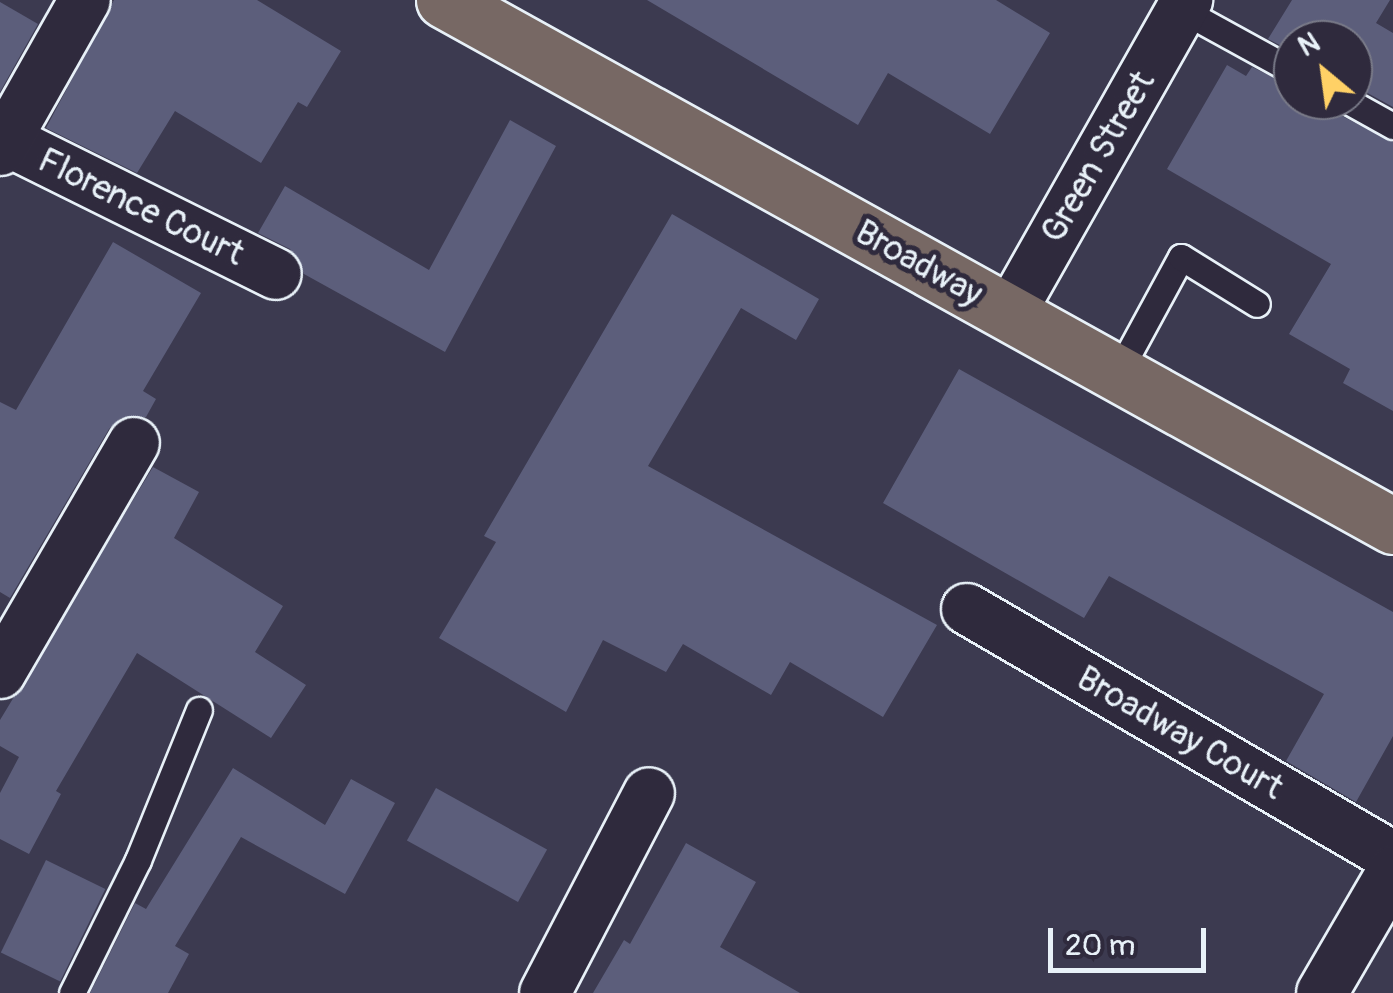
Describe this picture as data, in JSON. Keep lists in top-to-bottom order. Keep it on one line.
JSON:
{"streets":{"main road":["Broadway"],"street":["Green Street","Florence Court","Broadway Court"]},"crossings":[["Green Street","Broadway"]],"scale_bar":"20 m","north":"top left"}
